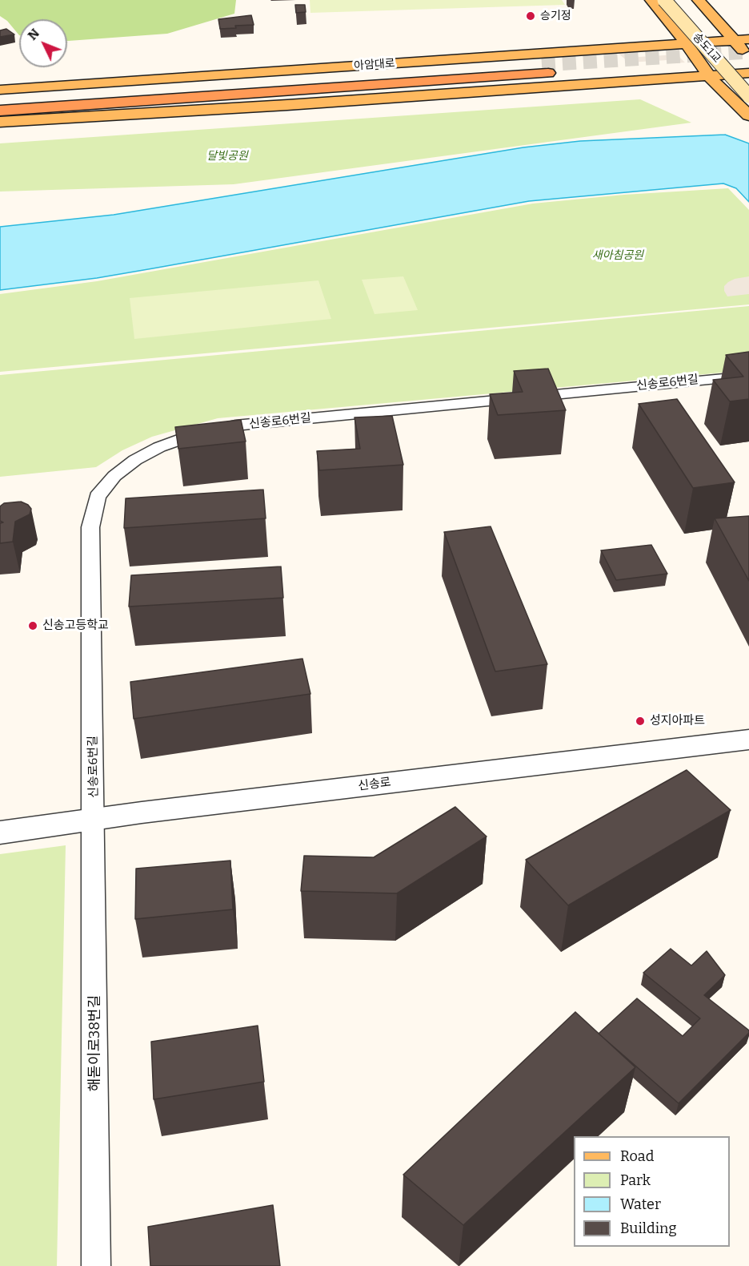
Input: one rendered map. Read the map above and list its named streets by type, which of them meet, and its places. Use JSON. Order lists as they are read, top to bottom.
{
  "streets": {
    "highway": ["아암대로"],
    "main road": ["송도1교"],
    "street": ["신송로6번길", "신송로", "해돋이로38번길"]
  },
  "crossings": [
    ["신송로6번길", "신송로"],
    ["신송로6번길", "해돋이로38번길"],
    ["신송로", "해돋이로38번길"]
  ],
  "parks": ["달빛공원", "새아침공원"],
  "places": ["승기정", "신송고등학교", "성지아파트"],
  "legend": [
    "Road",
    "Park",
    "Water",
    "Building"
  ],
  "north": "top left"
}
